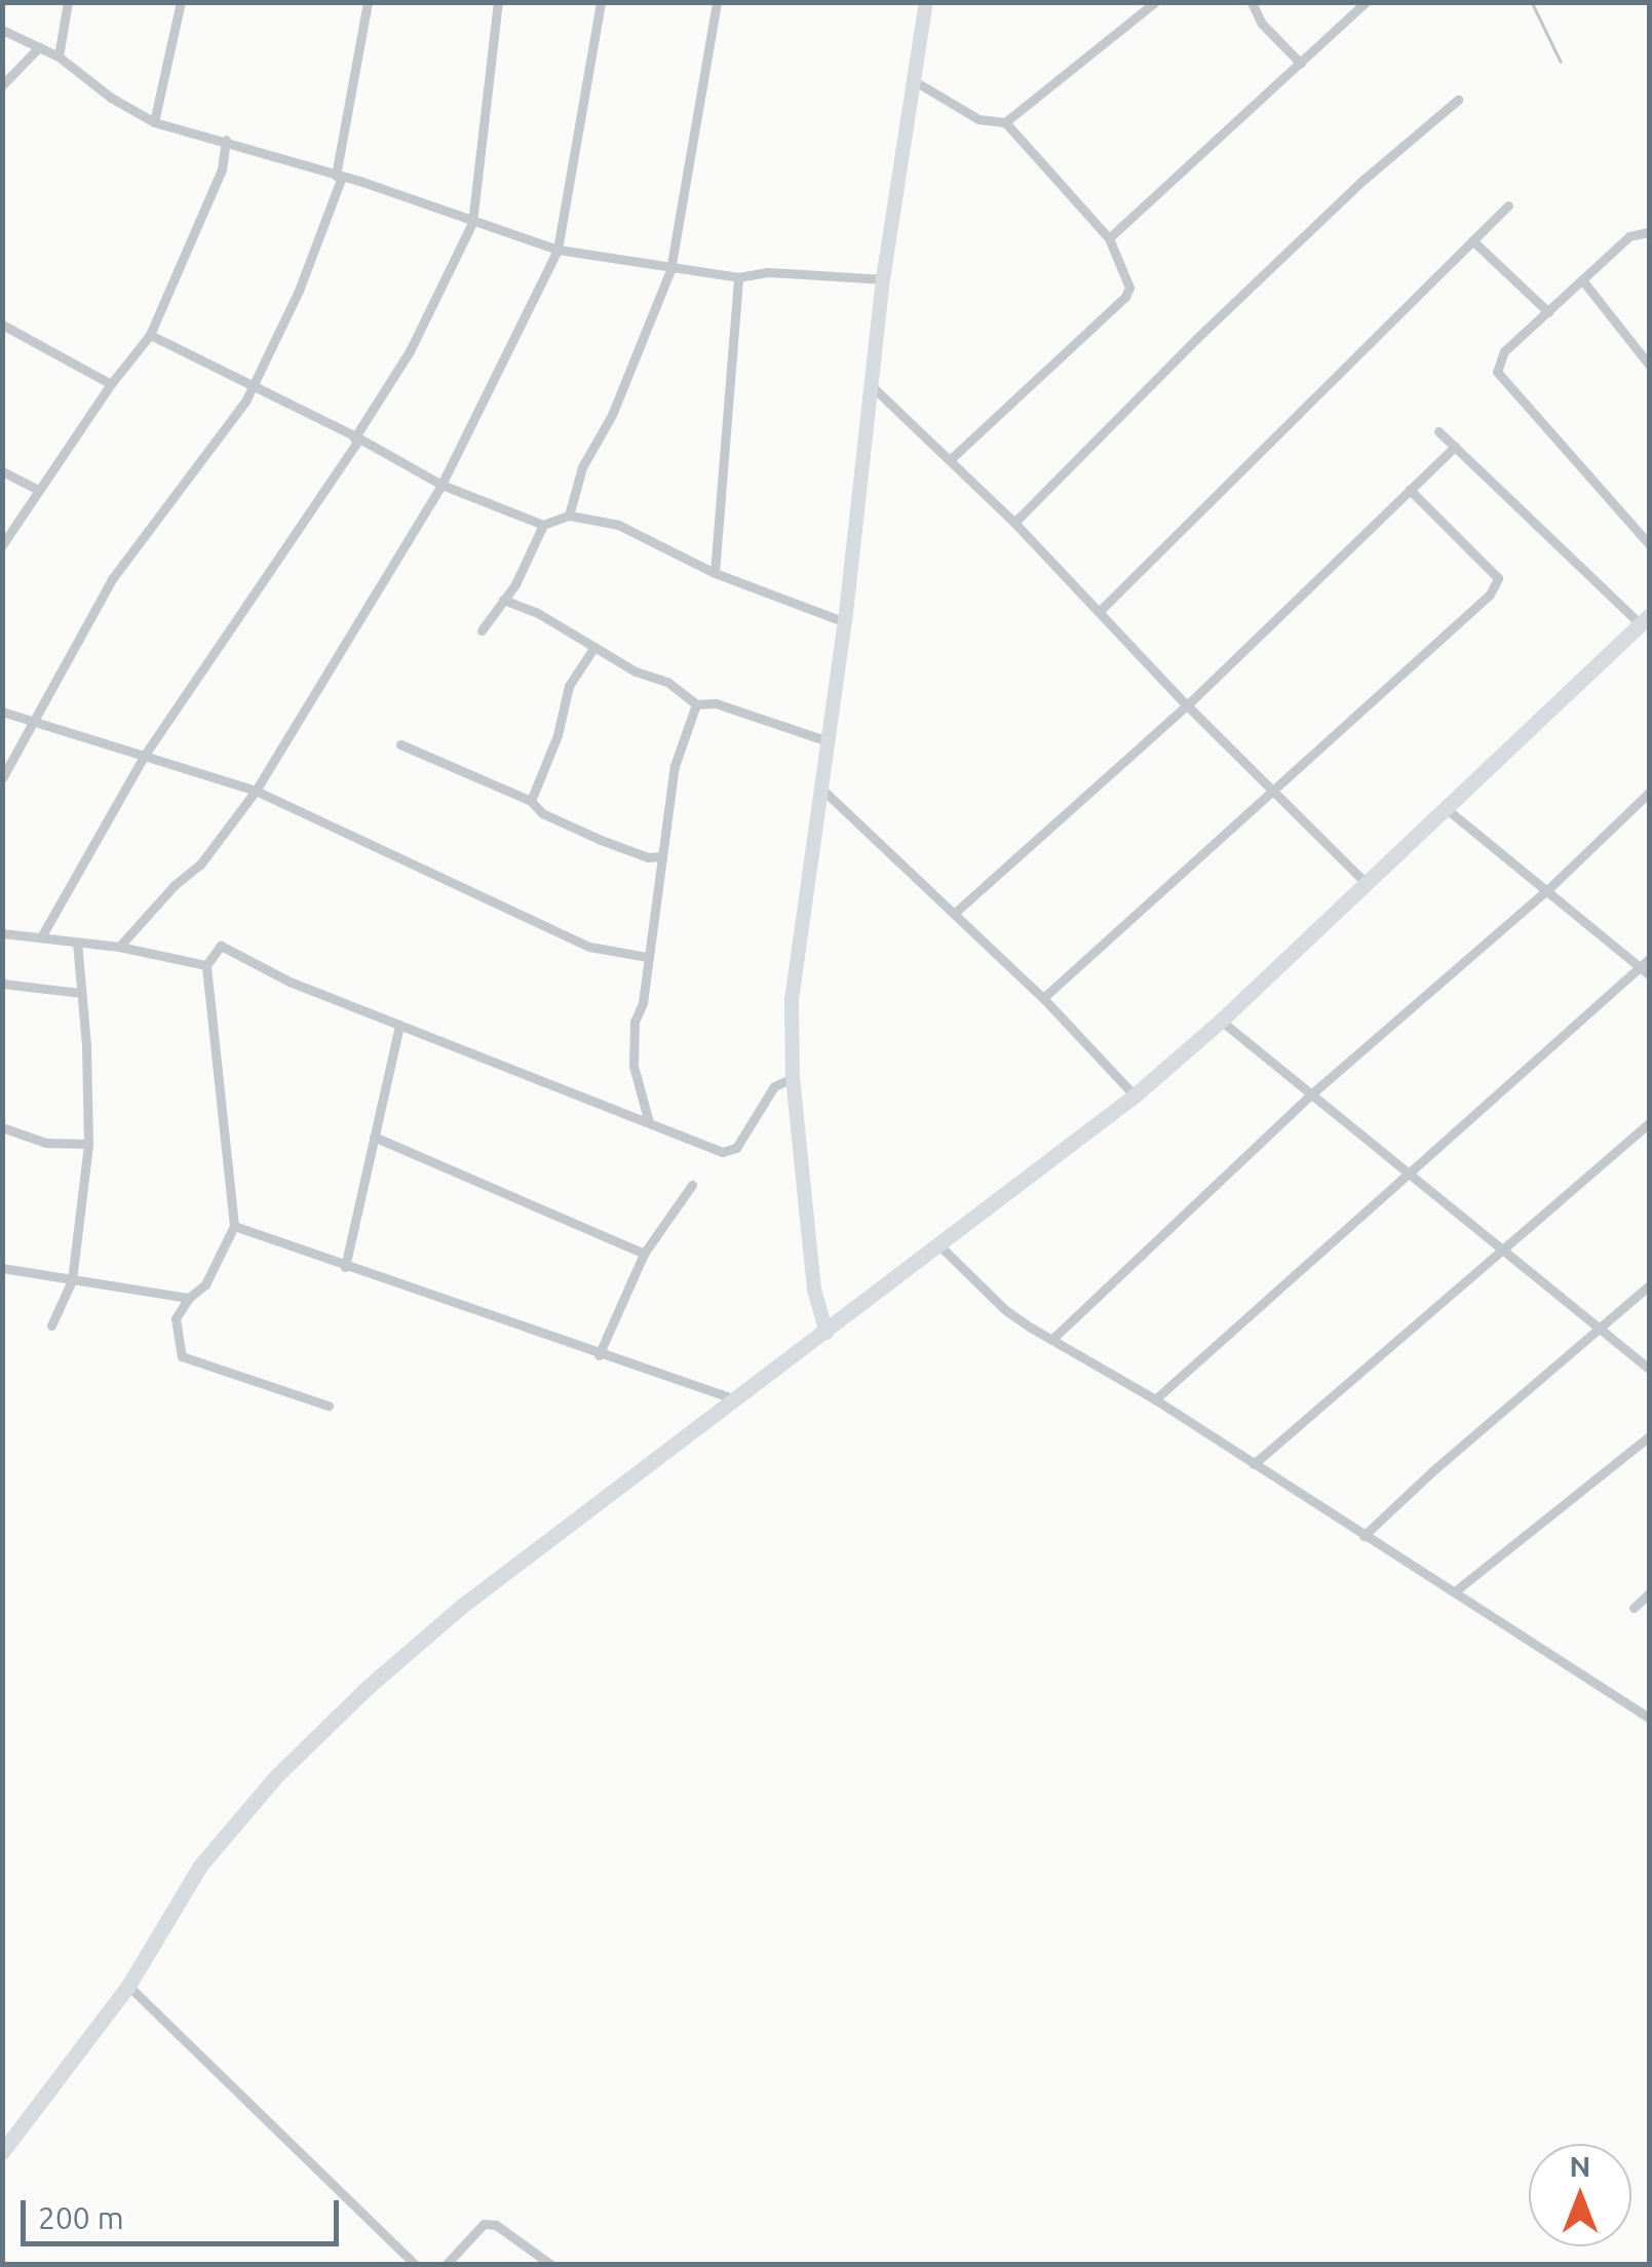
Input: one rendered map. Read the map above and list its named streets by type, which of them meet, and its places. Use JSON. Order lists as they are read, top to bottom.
{
  "scale_bar": "200 m",
  "north": "top"
}
